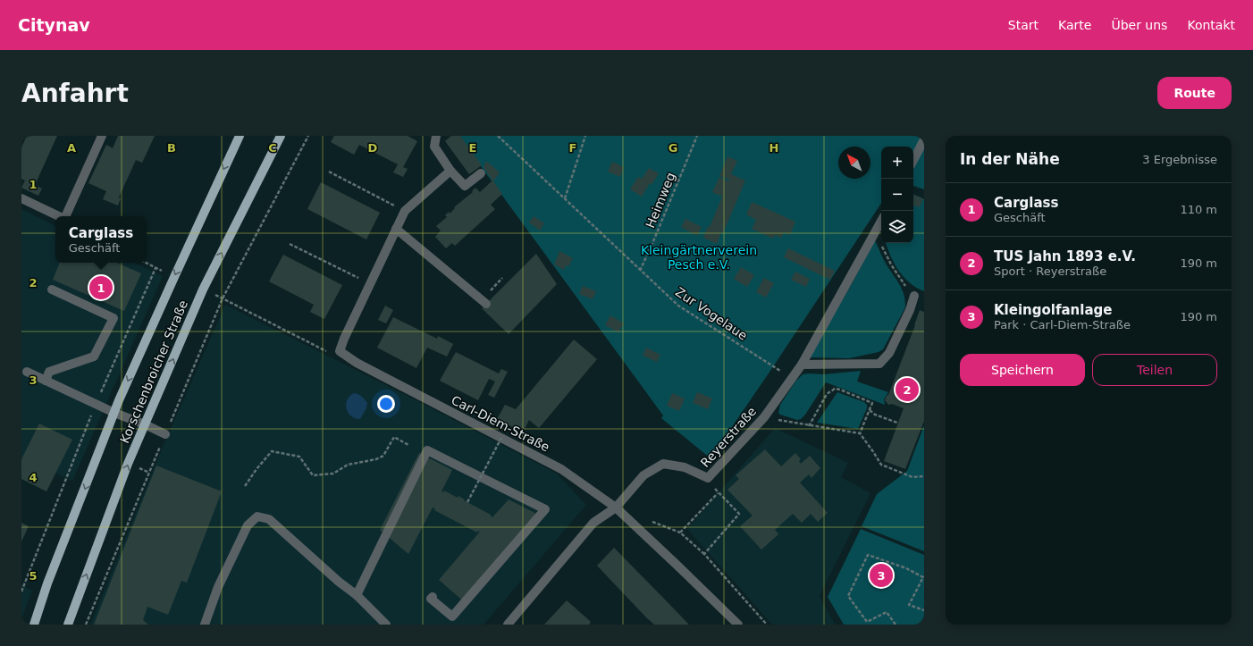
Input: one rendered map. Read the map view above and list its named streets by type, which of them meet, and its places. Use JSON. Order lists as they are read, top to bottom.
{
  "streets": {
    "main road": ["Korschenbroicher Straße"],
    "street": ["Carl-Diem-Straße", "Reyerstraße"],
    "path": ["Heimweg", "Zur Vogelaue"]
  },
  "crossings": [
    ["Heimweg", "Zur Vogelaue"],
    ["Zur Vogelaue", "Reyerstraße"],
    ["Carl-Diem-Straße", "Reyerstraße"]
  ],
  "parks": ["Kleingärtnerverein Pesch e.V."],
  "north": "top left",
  "page": {
    "header": "Citynav",
    "nav": [
      "Start",
      "Karte",
      "Über uns",
      "Kontakt"
    ],
    "buttons": [
      "Route",
      ["Speichern", "Teilen"]
    ],
    "title": "Anfahrt",
    "heading": ["In der Nähe", "3 Ergebnisse"],
    "map_buttons": ["+", "−"],
    "list": [
      {
        "mark": "1",
        "name": "Carglass",
        "note": "Geschäft",
        "value": "110 m"
      },
      {
        "mark": "2",
        "name": "TUS Jahn 1893 e.V.",
        "note": "Sport · Reyerstraße",
        "value": "190 m"
      },
      {
        "mark": "3",
        "name": "Kleingolfanlage",
        "note": "Park · Carl-Diem-Straße",
        "value": "190 m"
      }
    ],
    "popup": ["Carglass", "Geschäft"],
    "pins": ["1", "2", "3"]
  },
  "grid": {
    "columns": [
      "A",
      "B",
      "C",
      "D",
      "E",
      "F",
      "G",
      "H"
    ],
    "rows": [
      "1",
      "2",
      "3",
      "4",
      "5"
    ]
  }
}
